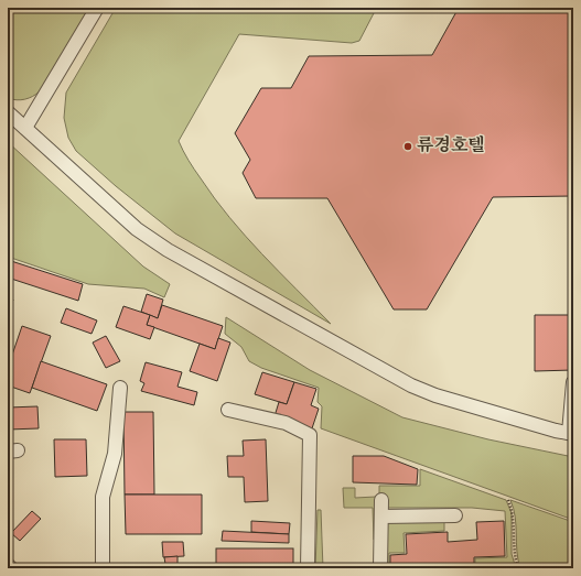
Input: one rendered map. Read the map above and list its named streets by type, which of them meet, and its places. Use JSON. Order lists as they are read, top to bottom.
{
  "places": ["류경호텔"]
}
